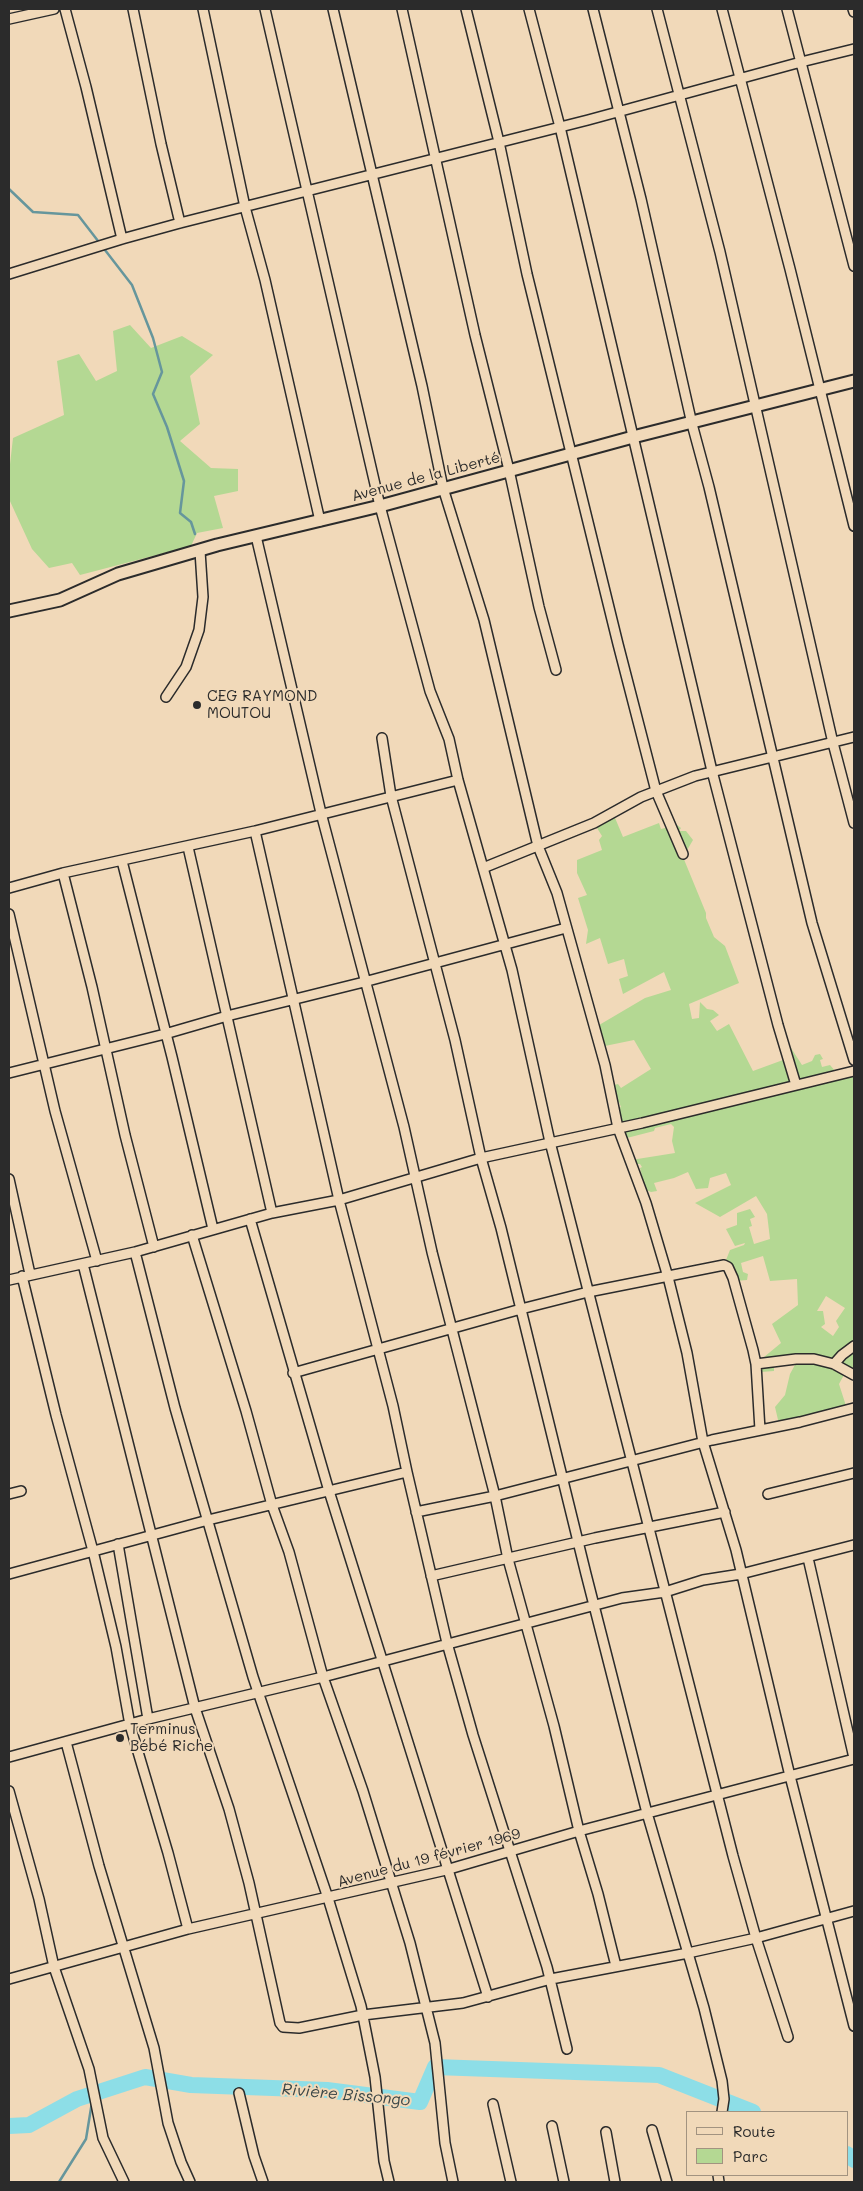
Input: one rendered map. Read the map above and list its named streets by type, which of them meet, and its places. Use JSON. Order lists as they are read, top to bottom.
{
  "streets": {
    "street": ["Avenue de la Liberté", "Avenue du 19 février 1969"]
  },
  "water": ["Rivière Bissongo"],
  "places": ["CEG RAYMOND MOUTOU", "Terminus Bébé Riche"],
  "legend": ["Route", "Parc"]
}
